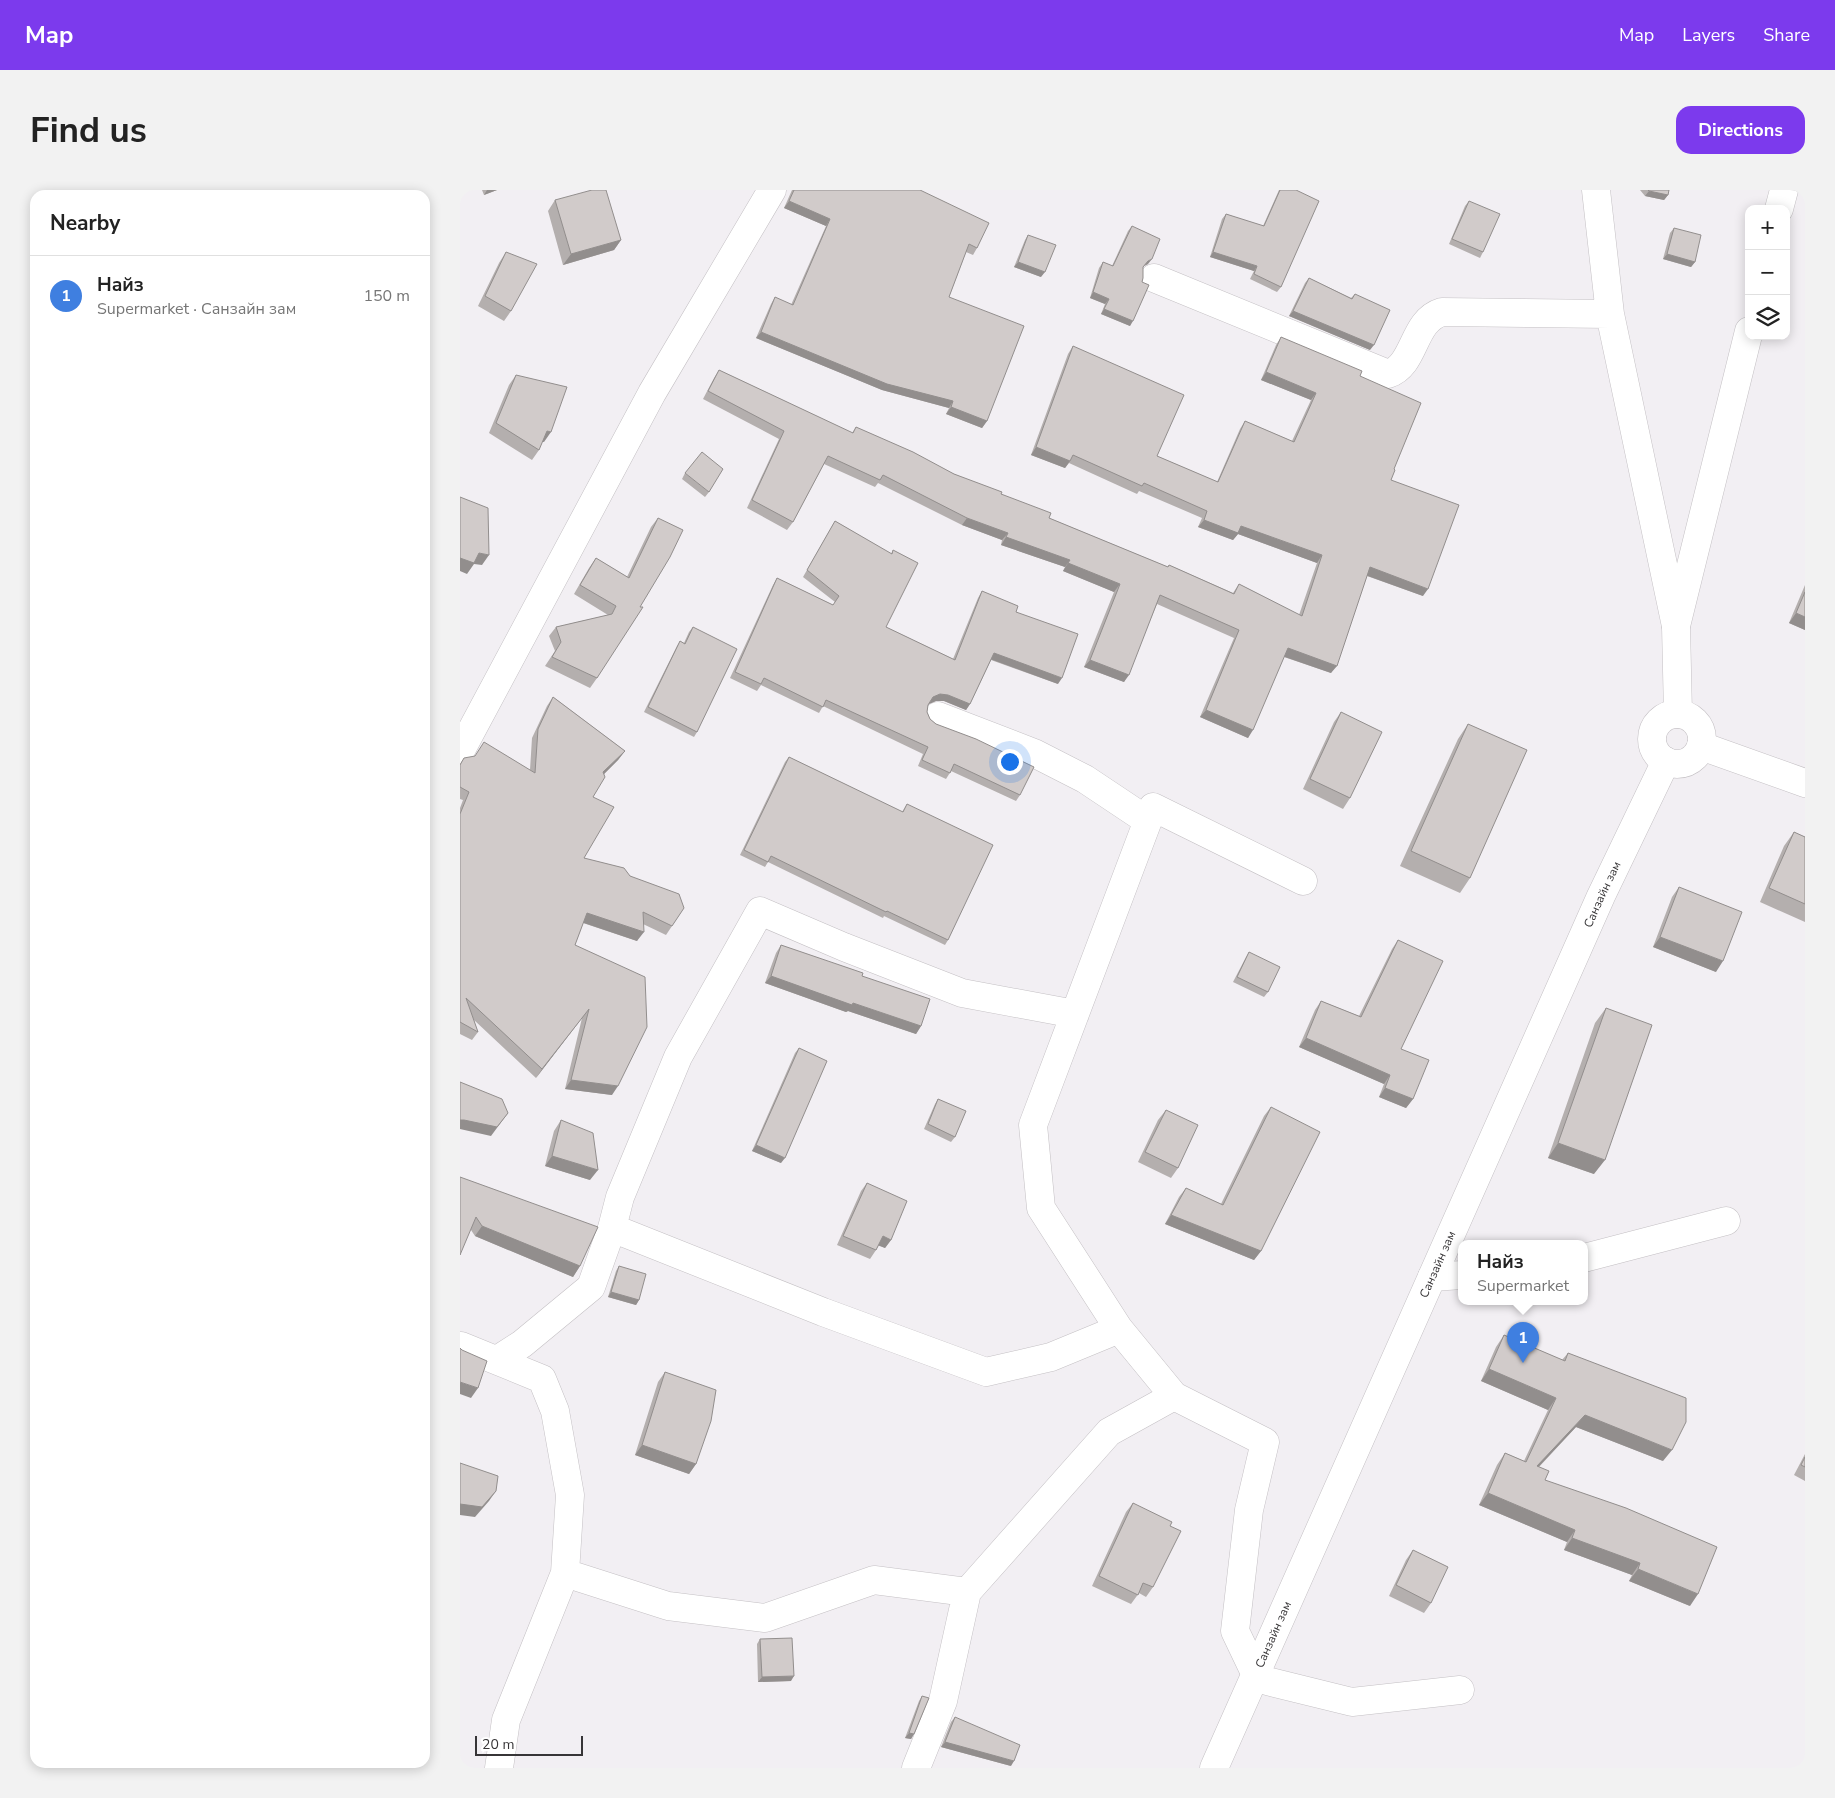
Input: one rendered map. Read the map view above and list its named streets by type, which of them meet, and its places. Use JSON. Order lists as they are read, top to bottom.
{
  "streets": {
    "street": ["Санзайн зам"]
  },
  "scale_bar": "20 m",
  "page": {
    "header": "Map",
    "nav": ["Map", "Layers", "Share"],
    "buttons": "Directions",
    "title": "Find us",
    "heading": "Nearby",
    "map_buttons": ["+", "−"],
    "list": [
      {
        "mark": "1",
        "name": "Найз",
        "note": "Supermarket · Санзайн зам",
        "value": "150 m"
      }
    ],
    "popup": ["Найз", "Supermarket"],
    "pins": "1",
    "scale": "20 m"
  }
}
